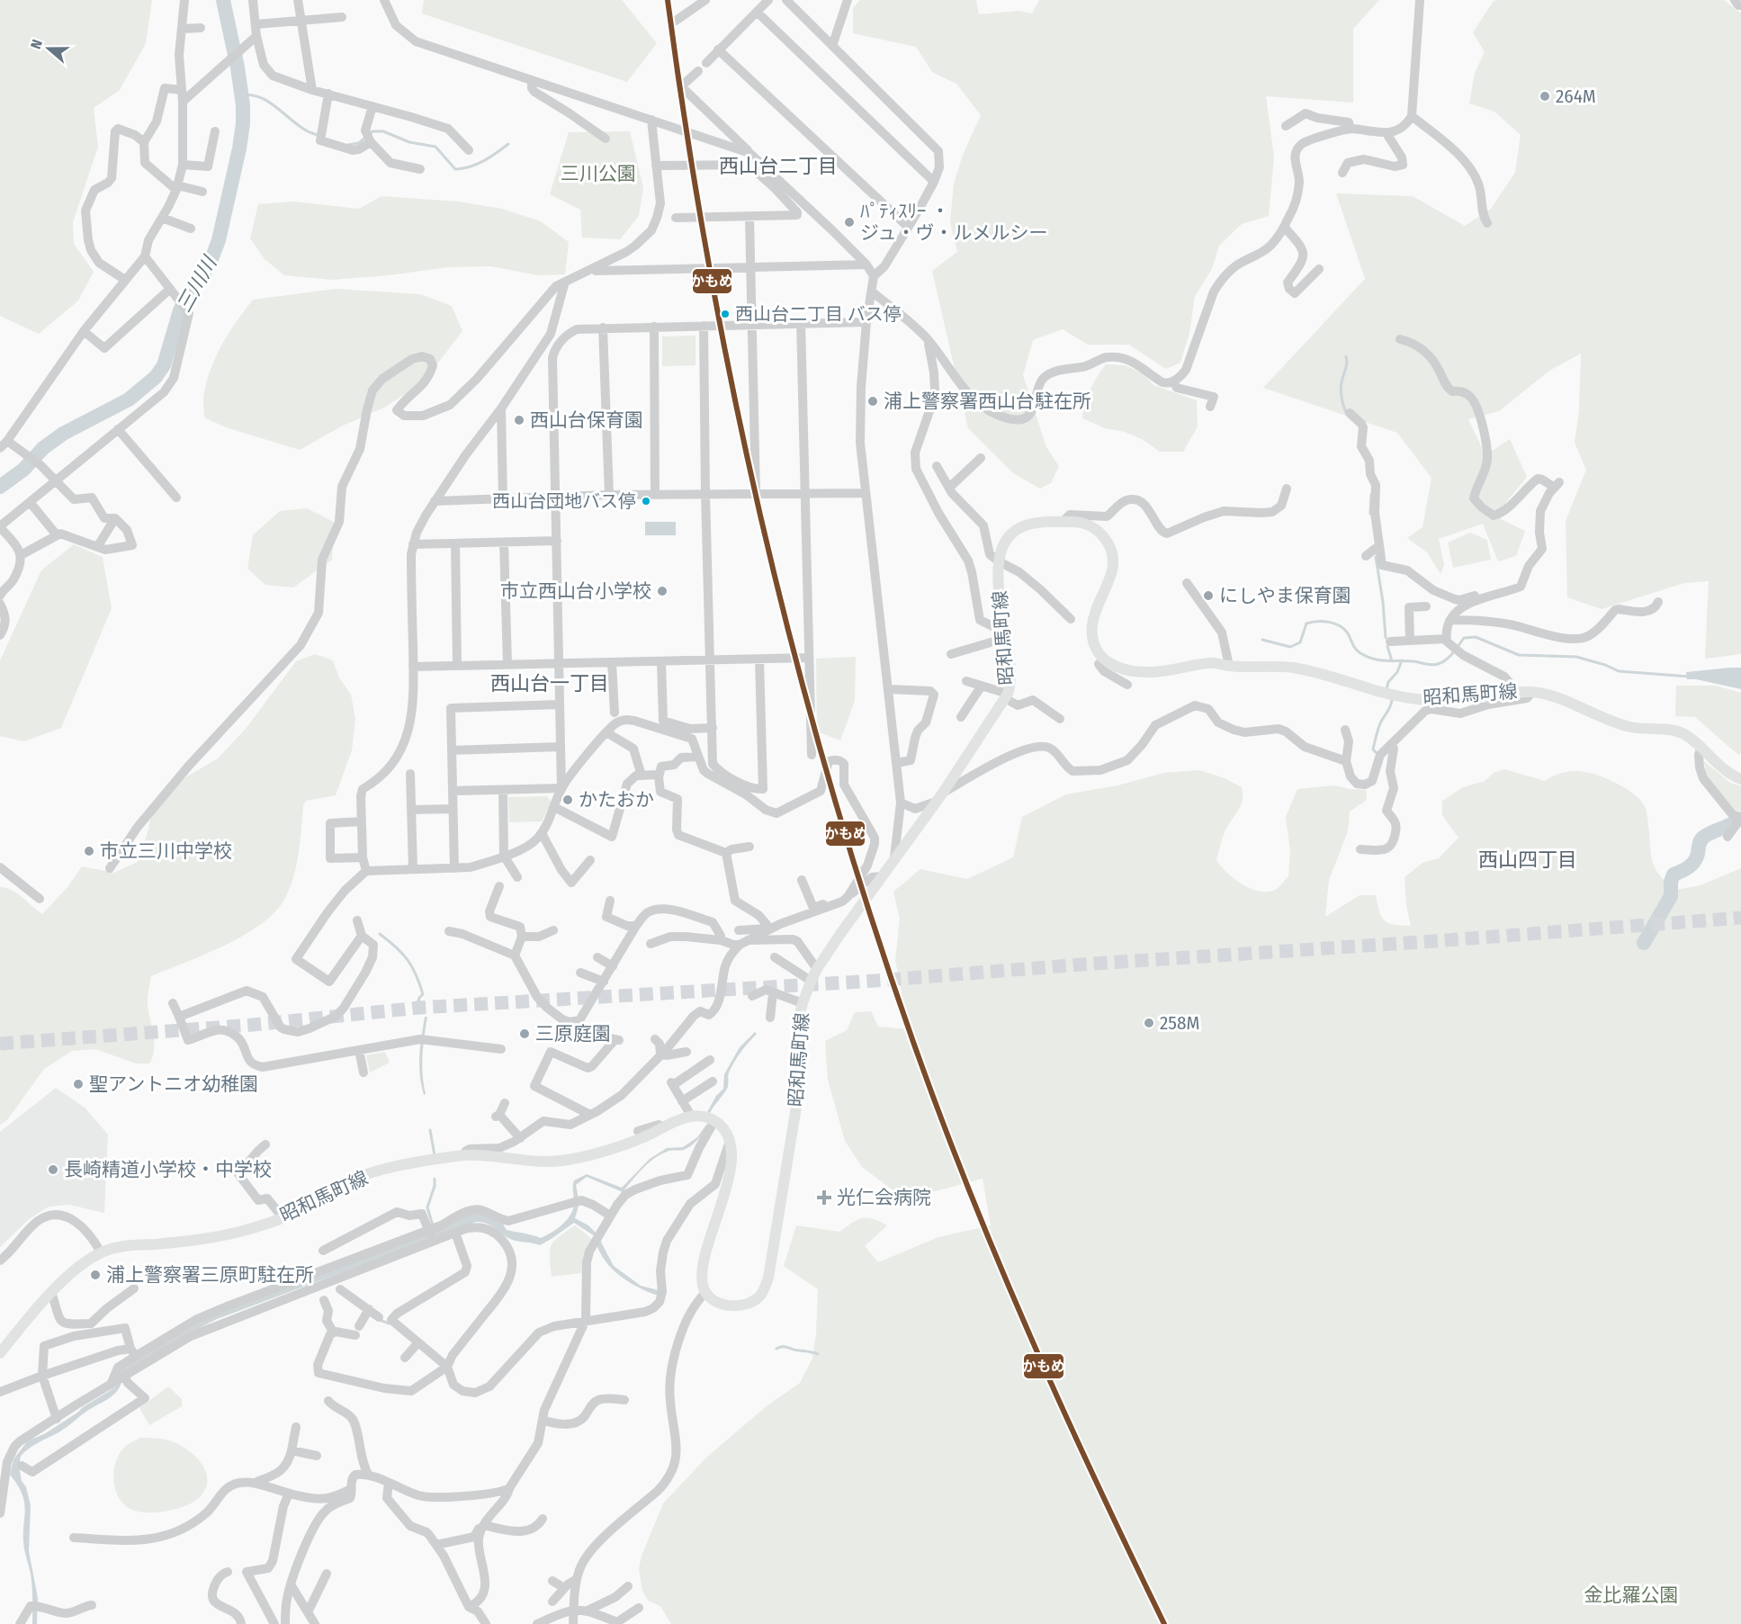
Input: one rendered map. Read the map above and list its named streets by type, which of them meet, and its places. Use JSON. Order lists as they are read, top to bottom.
{
  "streets": {
    "main road": ["昭和馬町線"]
  },
  "districts": ["西山台二丁目", "西山台一丁目", "西山四丁目"],
  "water": ["三川川"],
  "parks": ["三川公園", "金比羅公園"],
  "places": {
    "other": [
      "264M",
      "ﾊﾟﾃｨｽﾘｰ ・ ジュ・ヴ・ルメルシー",
      "西山台二丁目 バス停",
      "浦上警察署西山台駐在所",
      "西山台保育園",
      "西山台団地バス停",
      "市立西山台小学校",
      "にしやま保育園",
      "かたおか",
      "市立三川中学校",
      "258M",
      "三原庭園",
      "聖アントニオ幼稚園",
      "長崎精道小学校・中学校",
      "浦上警察署三原町駐在所"
    ],
    "health": ["光仁会病院"]
  },
  "lines": ["transit line かもめ"],
  "north": "left"
}
